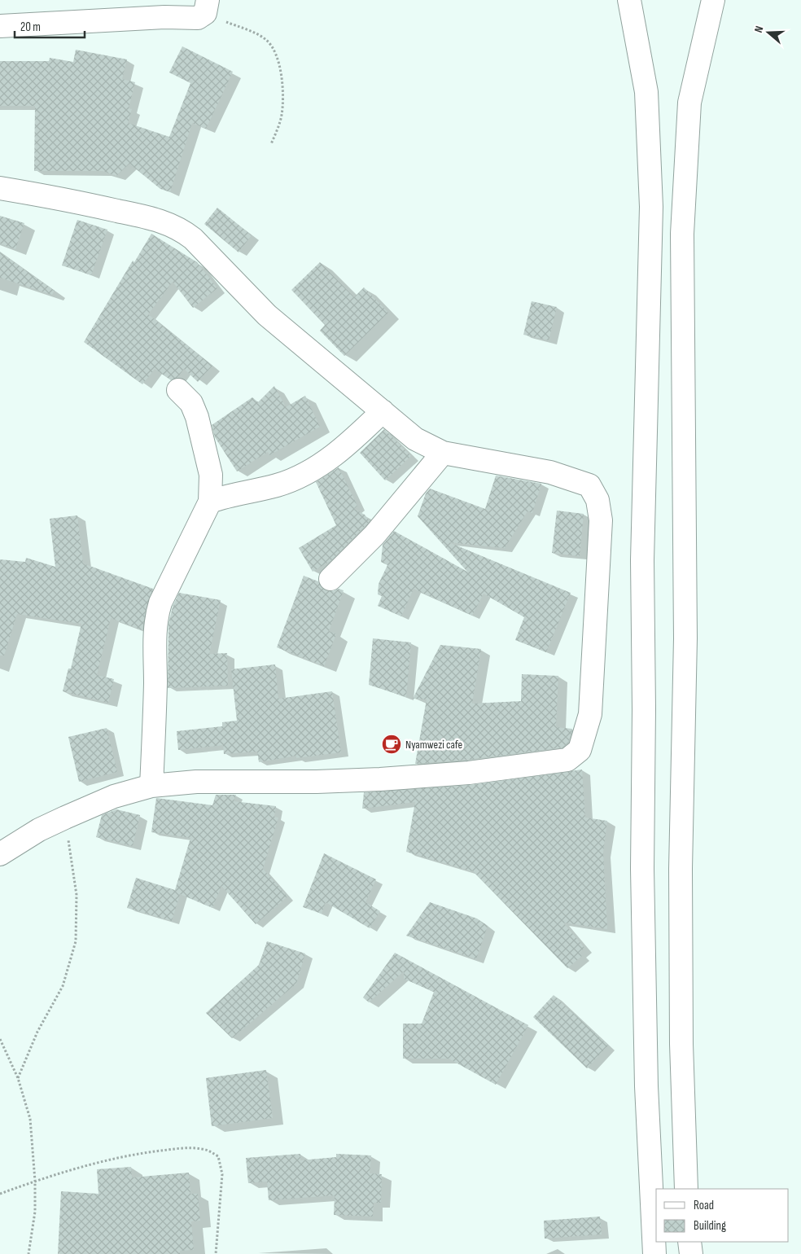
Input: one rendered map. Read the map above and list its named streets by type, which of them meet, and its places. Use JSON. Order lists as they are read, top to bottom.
{
  "places": {
    "cafe": ["Nyamwezi cafe"]
  },
  "legend": ["Road", "Building"],
  "scale_bar": "20 m",
  "north": "left"
}
